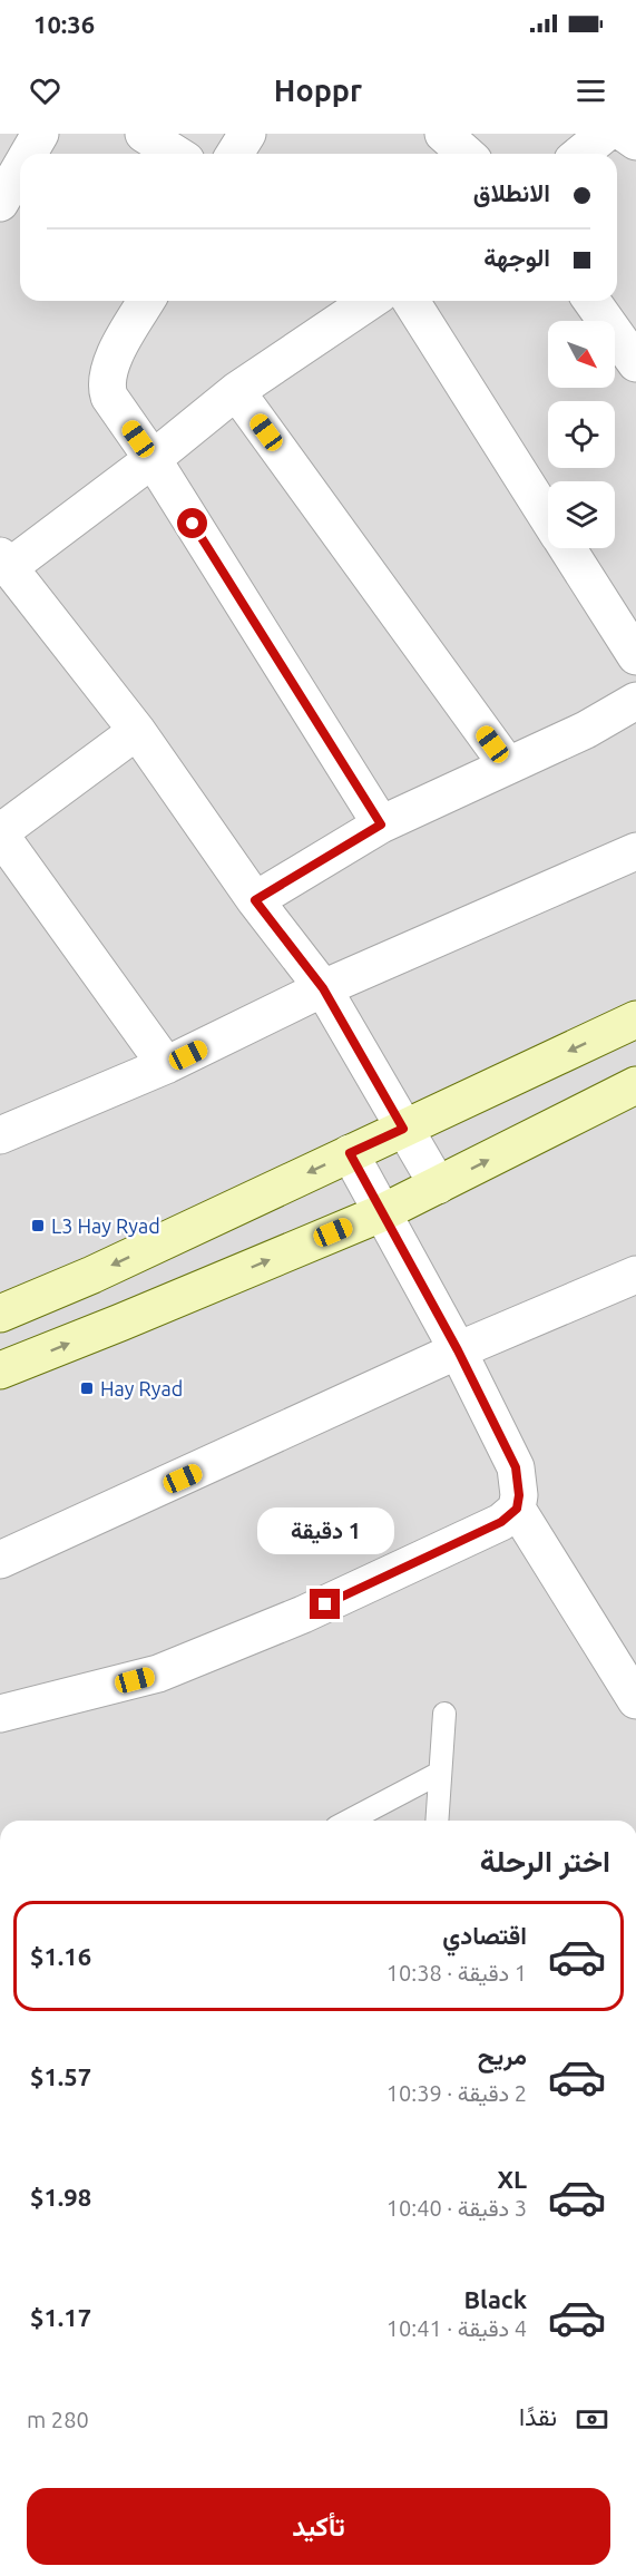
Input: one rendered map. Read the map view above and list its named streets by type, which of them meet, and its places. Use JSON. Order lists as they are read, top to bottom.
{
  "places": {
    "transit": ["L3 Hay Ryad", "Hay Ryad"]
  },
  "north": "bottom right",
  "page": {
    "status": "10:36",
    "header": "Hoppr",
    "banner": ["الانطلاق", "الوجهة"],
    "bubble": "1 دقيقة",
    "heading": "اختر الرحلة",
    "list": [
      {
        "name": "اقتصادي",
        "note": "1 دقيقة · 10:38",
        "value": "$1.16"
      },
      {
        "name": "مريح",
        "note": "2 دقيقة · 10:39",
        "value": "$1.57"
      },
      {
        "name": "XL",
        "note": "3 دقيقة · 10:40",
        "value": "$1.98"
      },
      {
        "name": "Black",
        "note": "4 دقيقة · 10:41",
        "value": "$1.17"
      }
    ],
    "pay": ["نقدًا", "280 m"],
    "buttons": "تأكيد"
  }
}
